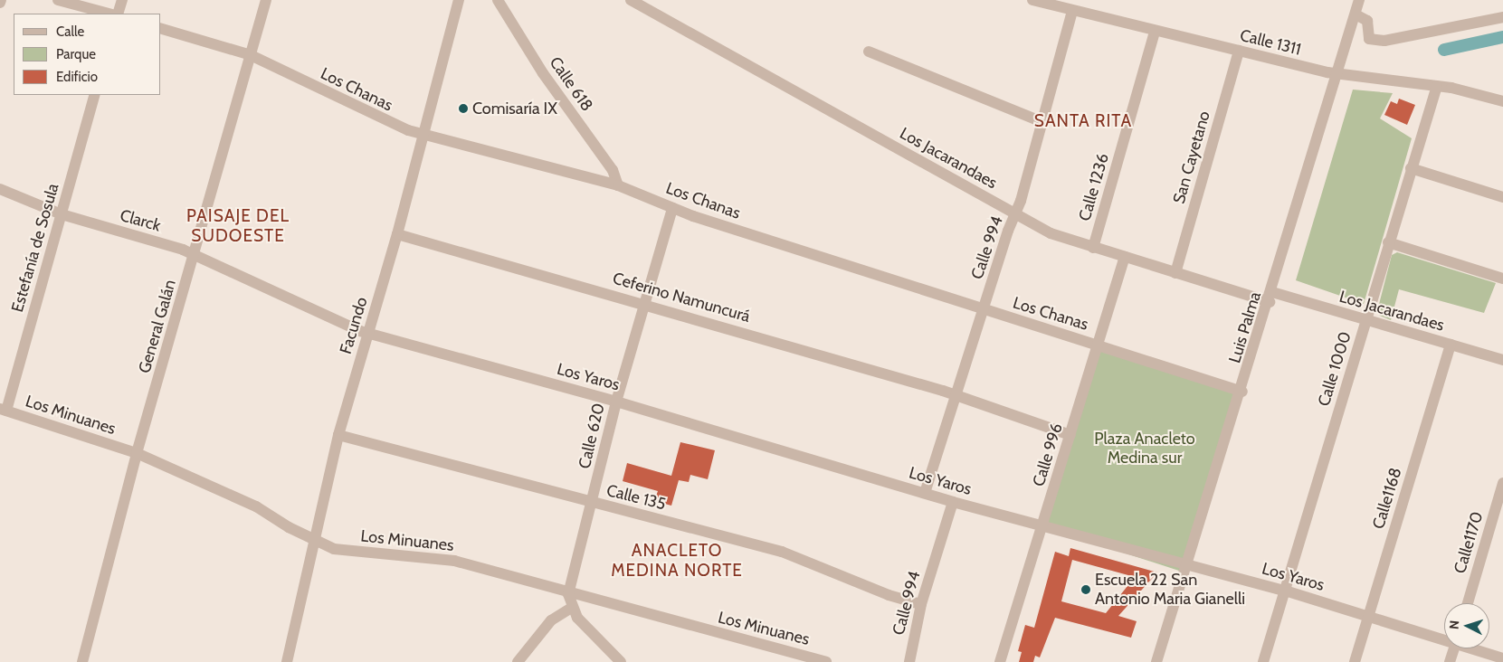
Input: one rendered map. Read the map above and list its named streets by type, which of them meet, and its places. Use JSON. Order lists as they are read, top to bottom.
{
  "streets": {
    "street": [
      "Calle 1311",
      "Calle 618",
      "Los Chanas",
      "San Cayetano",
      "Los Jacarandaes",
      "Calle 1236",
      "Clarck",
      "Estefanía de Sosula",
      "Calle 994",
      "Ceferino Namuncurá",
      "Facundo",
      "General Galán",
      "Luis Palma",
      "Calle 1000",
      "Los Yaros",
      "Los Minuanes",
      "Calle 620",
      "Calle 996",
      "Calle 135",
      "Calle1168",
      "Calle1170"
    ]
  },
  "crossings": [
    ["Calle 1311", "San Cayetano"],
    ["Calle 1311", "Calle 1236"],
    ["Calle 1311", "Calle 994"],
    ["Calle 1311", "Luis Palma"],
    ["Calle 1311", "Calle 1000"],
    ["Calle 618", "Los Chanas"],
    ["Los Chanas", "Calle 994"],
    ["Los Chanas", "Facundo"],
    ["Los Chanas", "General Galán"],
    ["Los Chanas", "Luis Palma"],
    ["Los Chanas", "Calle 620"],
    ["Los Chanas", "Calle 996"],
    ["San Cayetano", "Los Jacarandaes"],
    ["Los Jacarandaes", "Calle 1236"],
    ["Los Jacarandaes", "Calle 994"],
    ["Los Jacarandaes", "Luis Palma"],
    ["Los Jacarandaes", "Calle 1000"],
    ["Los Jacarandaes", "Calle 996"],
    ["Los Jacarandaes", "Calle1168"],
    ["Clarck", "Estefanía de Sosula"],
    ["Clarck", "Facundo"],
    ["Clarck", "General Galán"],
    ["Clarck", "Los Yaros"],
    ["Estefanía de Sosula", "Los Minuanes"],
    ["Calle 994", "Ceferino Namuncurá"],
    ["Calle 994", "Los Yaros"],
    ["Calle 994", "Calle 135"],
    ["Ceferino Namuncurá", "Facundo"],
    ["Ceferino Namuncurá", "Calle 620"],
    ["Ceferino Namuncurá", "Calle 996"],
    ["Facundo", "Los Yaros"],
    ["Facundo", "Los Minuanes"],
    ["Facundo", "Calle 135"],
    ["General Galán", "Los Minuanes"],
    ["Luis Palma", "Los Yaros"],
    ["Calle 1000", "Los Yaros"],
    ["Los Yaros", "Calle 620"],
    ["Los Yaros", "Calle 996"],
    ["Los Yaros", "Calle1168"],
    ["Los Minuanes", "Calle 620"],
    ["Calle 620", "Calle 135"]
  ],
  "districts": ["SANTA RITA", "PAISAJE DEL SUDOESTE", "ANACLETO MEDINA NORTE"],
  "parks": ["Plaza Anacleto Medina sur"],
  "places": ["Comisaría IX", "Escuela 22 San Antonio Maria Gianelli"],
  "legend": ["Calle", "Parque", "Edificio"],
  "north": "left"
}
